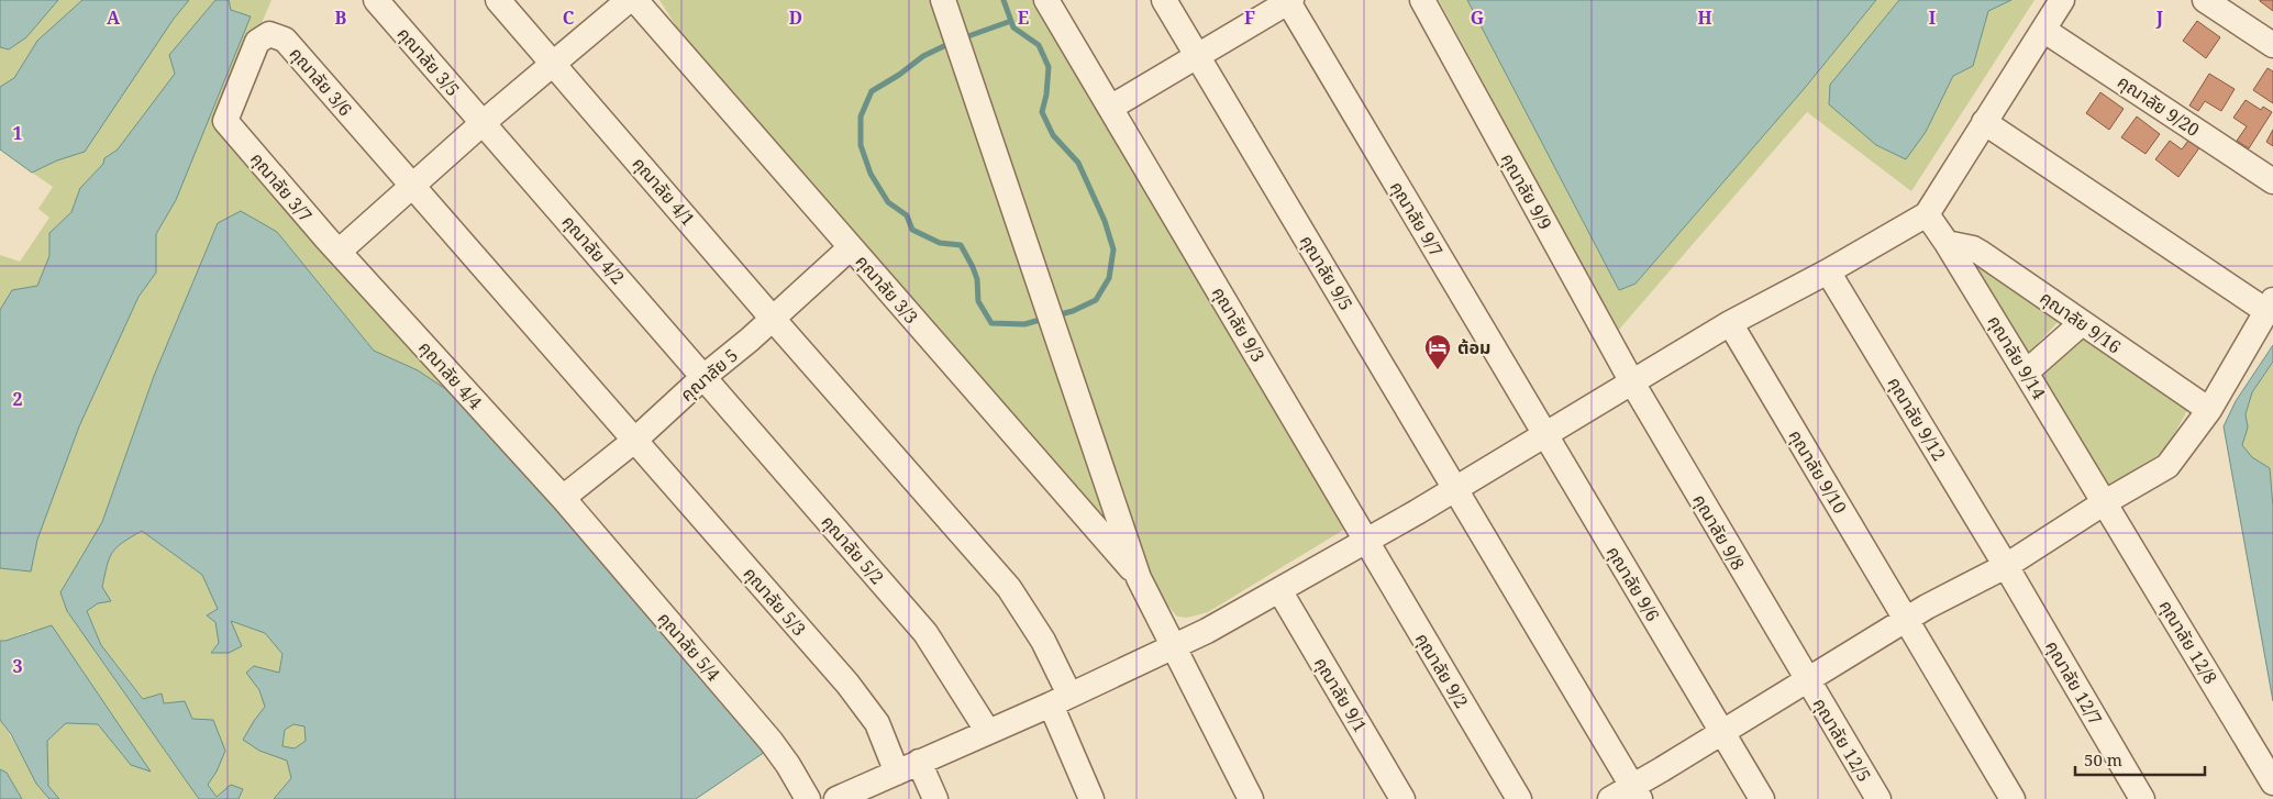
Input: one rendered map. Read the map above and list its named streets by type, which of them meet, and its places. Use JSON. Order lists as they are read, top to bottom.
{
  "streets": {
    "street": [
      "คุณาลัย 3/5",
      "คุณาลัย 3/6",
      "คุณาลัย 9/20",
      "คุณาลัย 3/7",
      "คุณาลัย 4/1",
      "คุณาลัย 9/9",
      "คุณาลัย 9/7",
      "คุณาลัย 4/2",
      "คุณาลัย 9/5",
      "คุณาลัย 3/3",
      "คุณาลัย 9/16",
      "คุณาลัย 9/3",
      "คุณาลัย 9/14",
      "คุณาลัย 4/4",
      "คุณาลัย 5",
      "คุณาลัย 9/12",
      "คุณาลัย 9/10",
      "คุณาลัย 9/8",
      "คุณาลัย 5/2",
      "คุณาลัย 9/6",
      "คุณาลัย 5/3",
      "คุณาลัย 12/8",
      "คุณาลัย 5/4",
      "คุณาลัย 9/2",
      "คุณาลัย 12/7",
      "คุณาลัย 9/1",
      "คุณาลัย 12/5"
    ]
  },
  "crossings": [
    ["คุณาลัย 3/5", "คุณาลัย 4/2"],
    ["คุณาลัย 3/6", "คุณาลัย 3/7"],
    ["คุณาลัย 3/6", "คุณาลัย 5/3"],
    ["คุณาลัย 3/7", "คุณาลัย 4/4"],
    ["คุณาลัย 4/1", "คุณาลัย 5"],
    ["คุณาลัย 9/9", "คุณาลัย 9/8"],
    ["คุณาลัย 9/7", "คุณาลัย 9/6"],
    ["คุณาลัย 4/2", "คุณาลัย 5"],
    ["คุณาลัย 4/2", "คุณาลัย 5/2"],
    ["คุณาลัย 3/3", "คุณาลัย 5"],
    ["คุณาลัย 9/16", "คุณาลัย 9/14"],
    ["คุณาลัย 9/3", "คุณาลัย 9/2"],
    ["คุณาลัย 9/14", "คุณาลัย 12/8"],
    ["คุณาลัย 4/4", "คุณาลัย 5"],
    ["คุณาลัย 4/4", "คุณาลัย 5/4"],
    ["คุณาลัย 5", "คุณาลัย 5/2"],
    ["คุณาลัย 5", "คุณาลัย 5/3"],
    ["คุณาลัย 5", "คุณาลัย 5/4"],
    ["คุณาลัย 9/12", "คุณาลัย 12/7"],
    ["คุณาลัย 9/8", "คุณาลัย 12/5"]
  ],
  "places": {
    "hotel": ["ต้อม"]
  },
  "scale_bar": "50 m",
  "grid": {
    "columns": [
      "A",
      "B",
      "C",
      "D",
      "E",
      "F",
      "G",
      "H",
      "I",
      "J"
    ],
    "rows": ["1", "2", "3"]
  }
}
